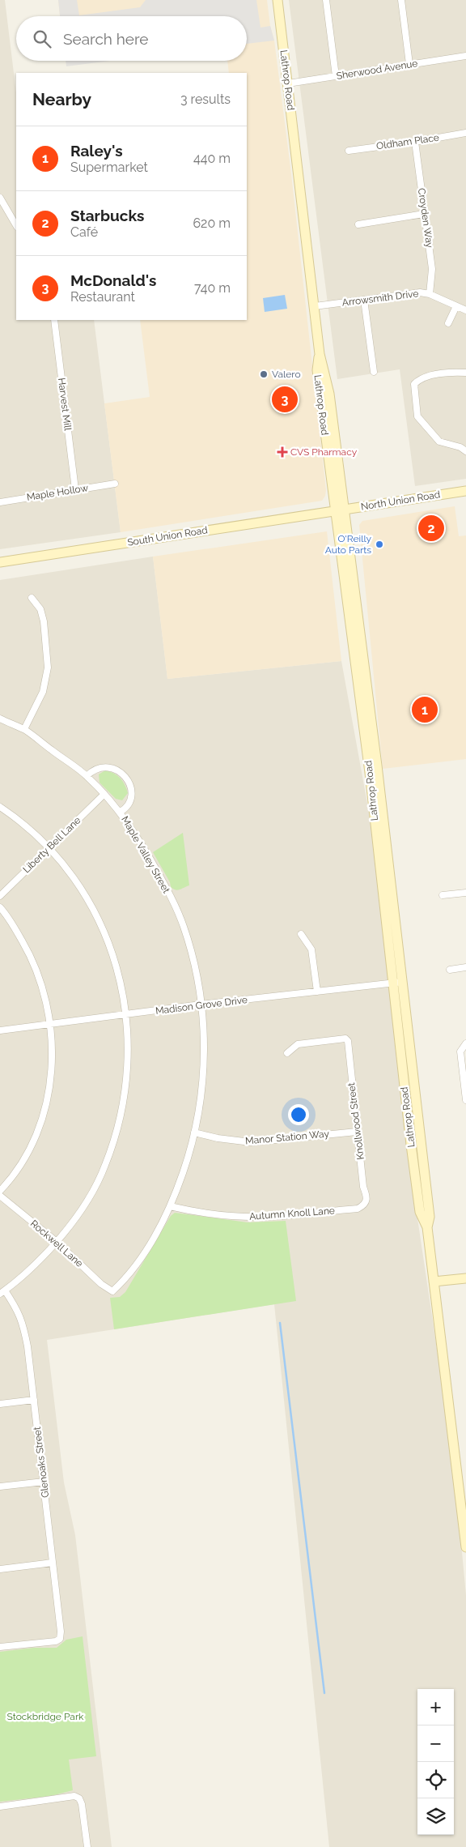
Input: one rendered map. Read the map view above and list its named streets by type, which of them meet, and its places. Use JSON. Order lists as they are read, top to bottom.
{
  "streets": {
    "main road": ["Lathrop Road", "North Union Road", "South Union Road"],
    "street": [
      "Sherwood Avenue",
      "Oldham Place",
      "Croyden Way",
      "Arrowsmith Drive",
      "Harvest Mill",
      "Maple Hollow",
      "Liberty Bell Lane",
      "Maple Valley Street",
      "Madison Grove Drive",
      "Knollwood Street",
      "Manor Station Way",
      "Autumn Knoll Lane",
      "Rockwell Lane",
      "Glenoaks Street"
    ]
  },
  "crossings": [
    ["Sherwood Avenue", "Lathrop Road"],
    ["Lathrop Road", "Arrowsmith Drive"],
    ["Lathrop Road", "North Union Road"],
    ["Lathrop Road", "South Union Road"],
    ["Lathrop Road", "Madison Grove Drive"],
    ["Oldham Place", "Croyden Way"],
    ["Croyden Way", "Arrowsmith Drive"],
    ["Harvest Mill", "Maple Hollow"],
    ["North Union Road", "South Union Road"],
    ["Liberty Bell Lane", "Maple Valley Street"],
    ["Maple Valley Street", "Madison Grove Drive"],
    ["Maple Valley Street", "Manor Station Way"],
    ["Maple Valley Street", "Autumn Knoll Lane"],
    ["Maple Valley Street", "Rockwell Lane"],
    ["Knollwood Street", "Manor Station Way"],
    ["Knollwood Street", "Autumn Knoll Lane"]
  ],
  "parks": ["Stockbridge Park"],
  "places": {
    "other": ["Valero", "O'Reilly Auto Parts"],
    "health": ["CVS Pharmacy"]
  },
  "page": {
    "search": "Search here",
    "heading": ["Nearby", "3 results"],
    "list": [
      {
        "mark": "1",
        "name": "Raley's",
        "note": "Supermarket",
        "value": "440 m"
      },
      {
        "mark": "2",
        "name": "Starbucks",
        "note": "Café",
        "value": "620 m"
      },
      {
        "mark": "3",
        "name": "McDonald's",
        "note": "Restaurant",
        "value": "740 m"
      }
    ],
    "pins": ["3", "2", "1"],
    "map_buttons": ["+", "−"]
  }
}
